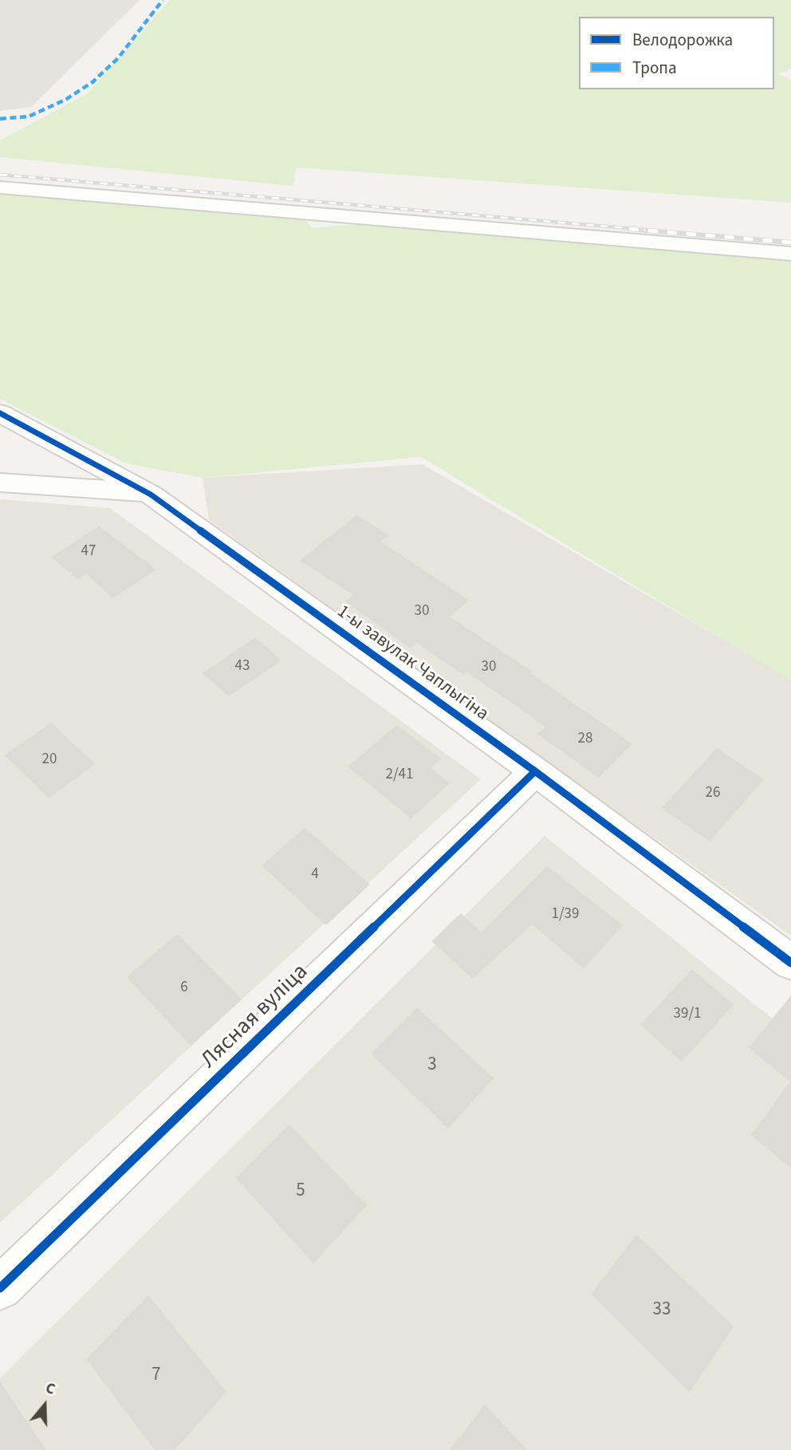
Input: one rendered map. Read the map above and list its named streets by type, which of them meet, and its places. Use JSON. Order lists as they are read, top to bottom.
{
  "streets": {
    "street": ["1-ы завулак Чаплыгіна", "Лясная вуліца"]
  },
  "crossings": [
    ["1-ы завулак Чаплыгіна", "Лясная вуліца"]
  ],
  "house_numbers": [
    "47",
    "30",
    "43",
    "30",
    "28",
    "20",
    "2/41",
    "26",
    "4",
    "1/39",
    "6",
    "39/1",
    "3",
    "5",
    "33",
    "7"
  ],
  "legend": ["Велодорожка", "Тропа"],
  "north": "top"
}
